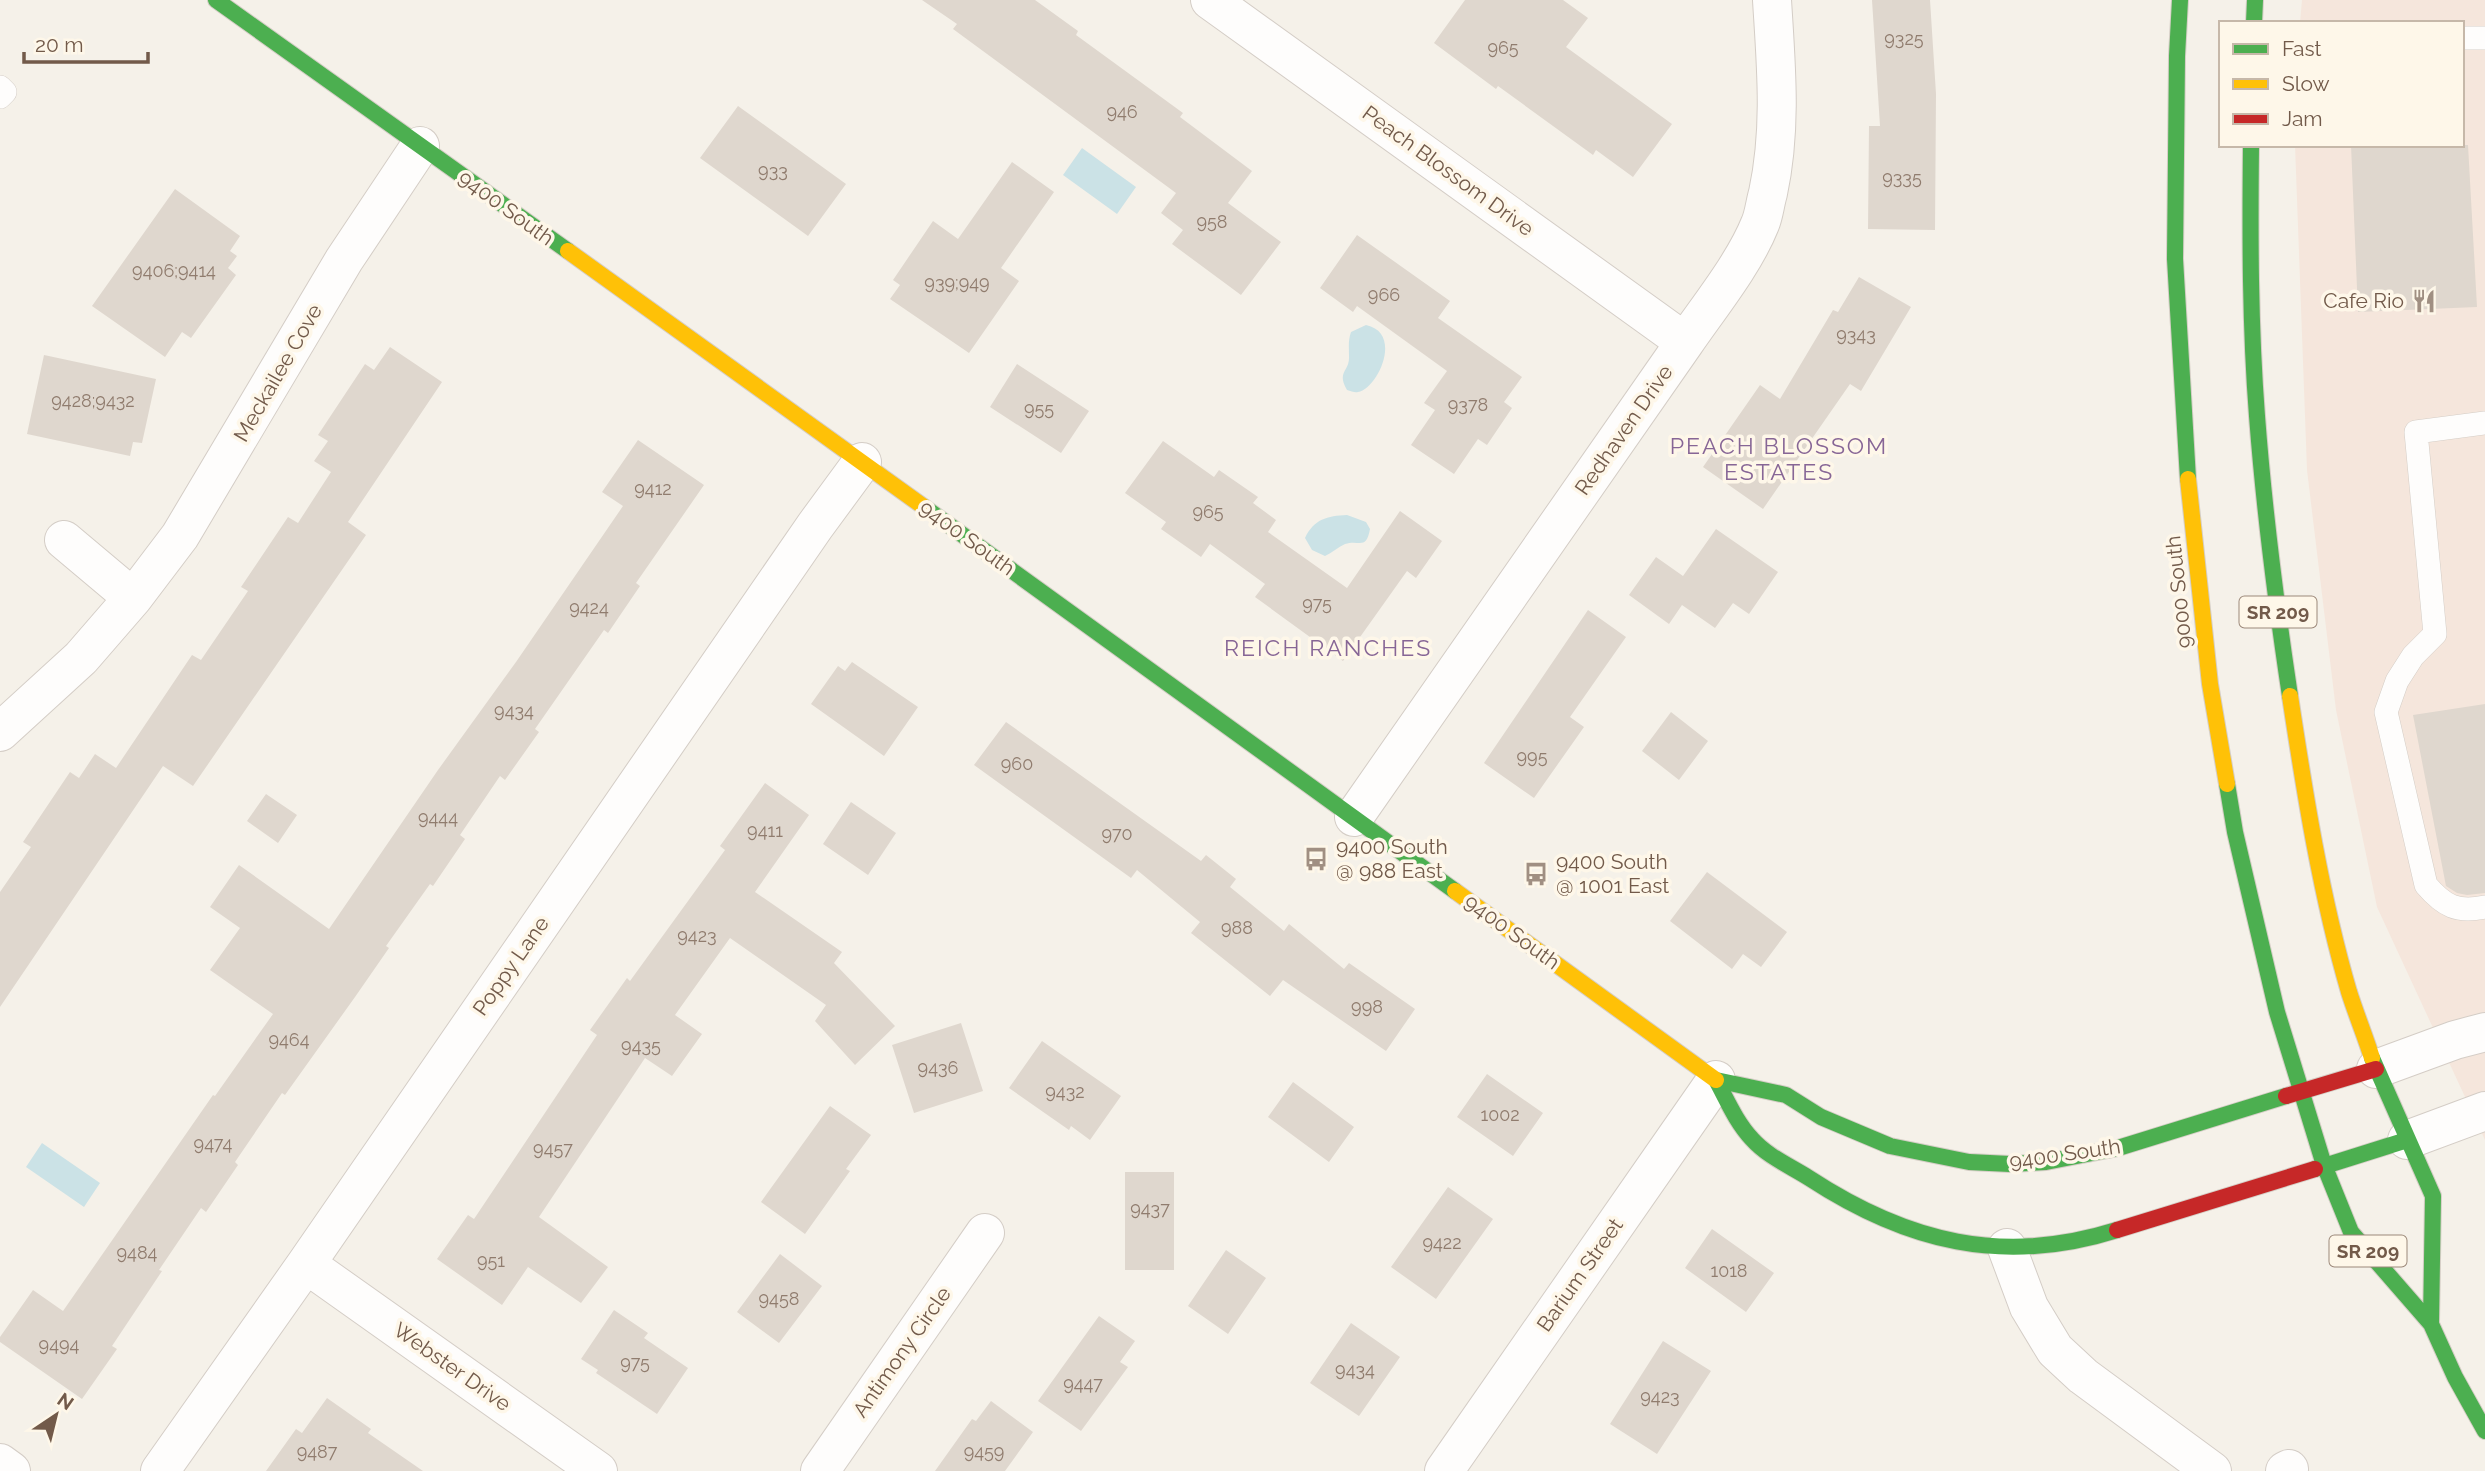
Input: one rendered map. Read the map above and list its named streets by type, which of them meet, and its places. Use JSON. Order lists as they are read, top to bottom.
{
  "streets": {
    "main road": ["9400 South", "9000 South", "SR 209"],
    "street": [
      "Peach Blossom Drive",
      "Meckailee Cove",
      "Redhaven Drive",
      "Poppy Lane",
      "Barium Street",
      "Antimony Circle",
      "Webster Drive"
    ]
  },
  "crossings": [
    ["Peach Blossom Drive", "Redhaven Drive"],
    ["9400 South", "Meckailee Cove"],
    ["9400 South", "Redhaven Drive"],
    ["9400 South", "9000 South"],
    ["9400 South", "SR 209"],
    ["9400 South", "Poppy Lane"],
    ["9400 South", "Barium Street"],
    ["9000 South", "SR 209"],
    ["Poppy Lane", "Webster Drive"]
  ],
  "districts": ["PEACH BLOSSOM ESTATES", "REICH RANCHES"],
  "places": {
    "restaurant": ["Cafe Rio"],
    "bus stop": ["9400 South @ 988 East", "9400 South @ 1001 East"]
  },
  "house_numbers": [
    "9325",
    "965",
    "946",
    "933",
    "9335",
    "958",
    "9406;9414",
    "939;949",
    "966",
    "9343",
    "9428;9432",
    "9378",
    "955",
    "9412",
    "965",
    "975",
    "9424",
    "9434",
    "995",
    "960",
    "9444",
    "9411",
    "970",
    "988",
    "9423",
    "998",
    "9464",
    "9435",
    "9436",
    "9432",
    "1002",
    "9474",
    "9457",
    "9437",
    "9422",
    "9484",
    "951",
    "1018",
    "9458",
    "9494",
    "975",
    "9434",
    "9447",
    "9423",
    "9487",
    "9459"
  ],
  "legend": ["Fast", "Slow", "Jam"],
  "scale_bar": "20 m",
  "north": "top right"
}
